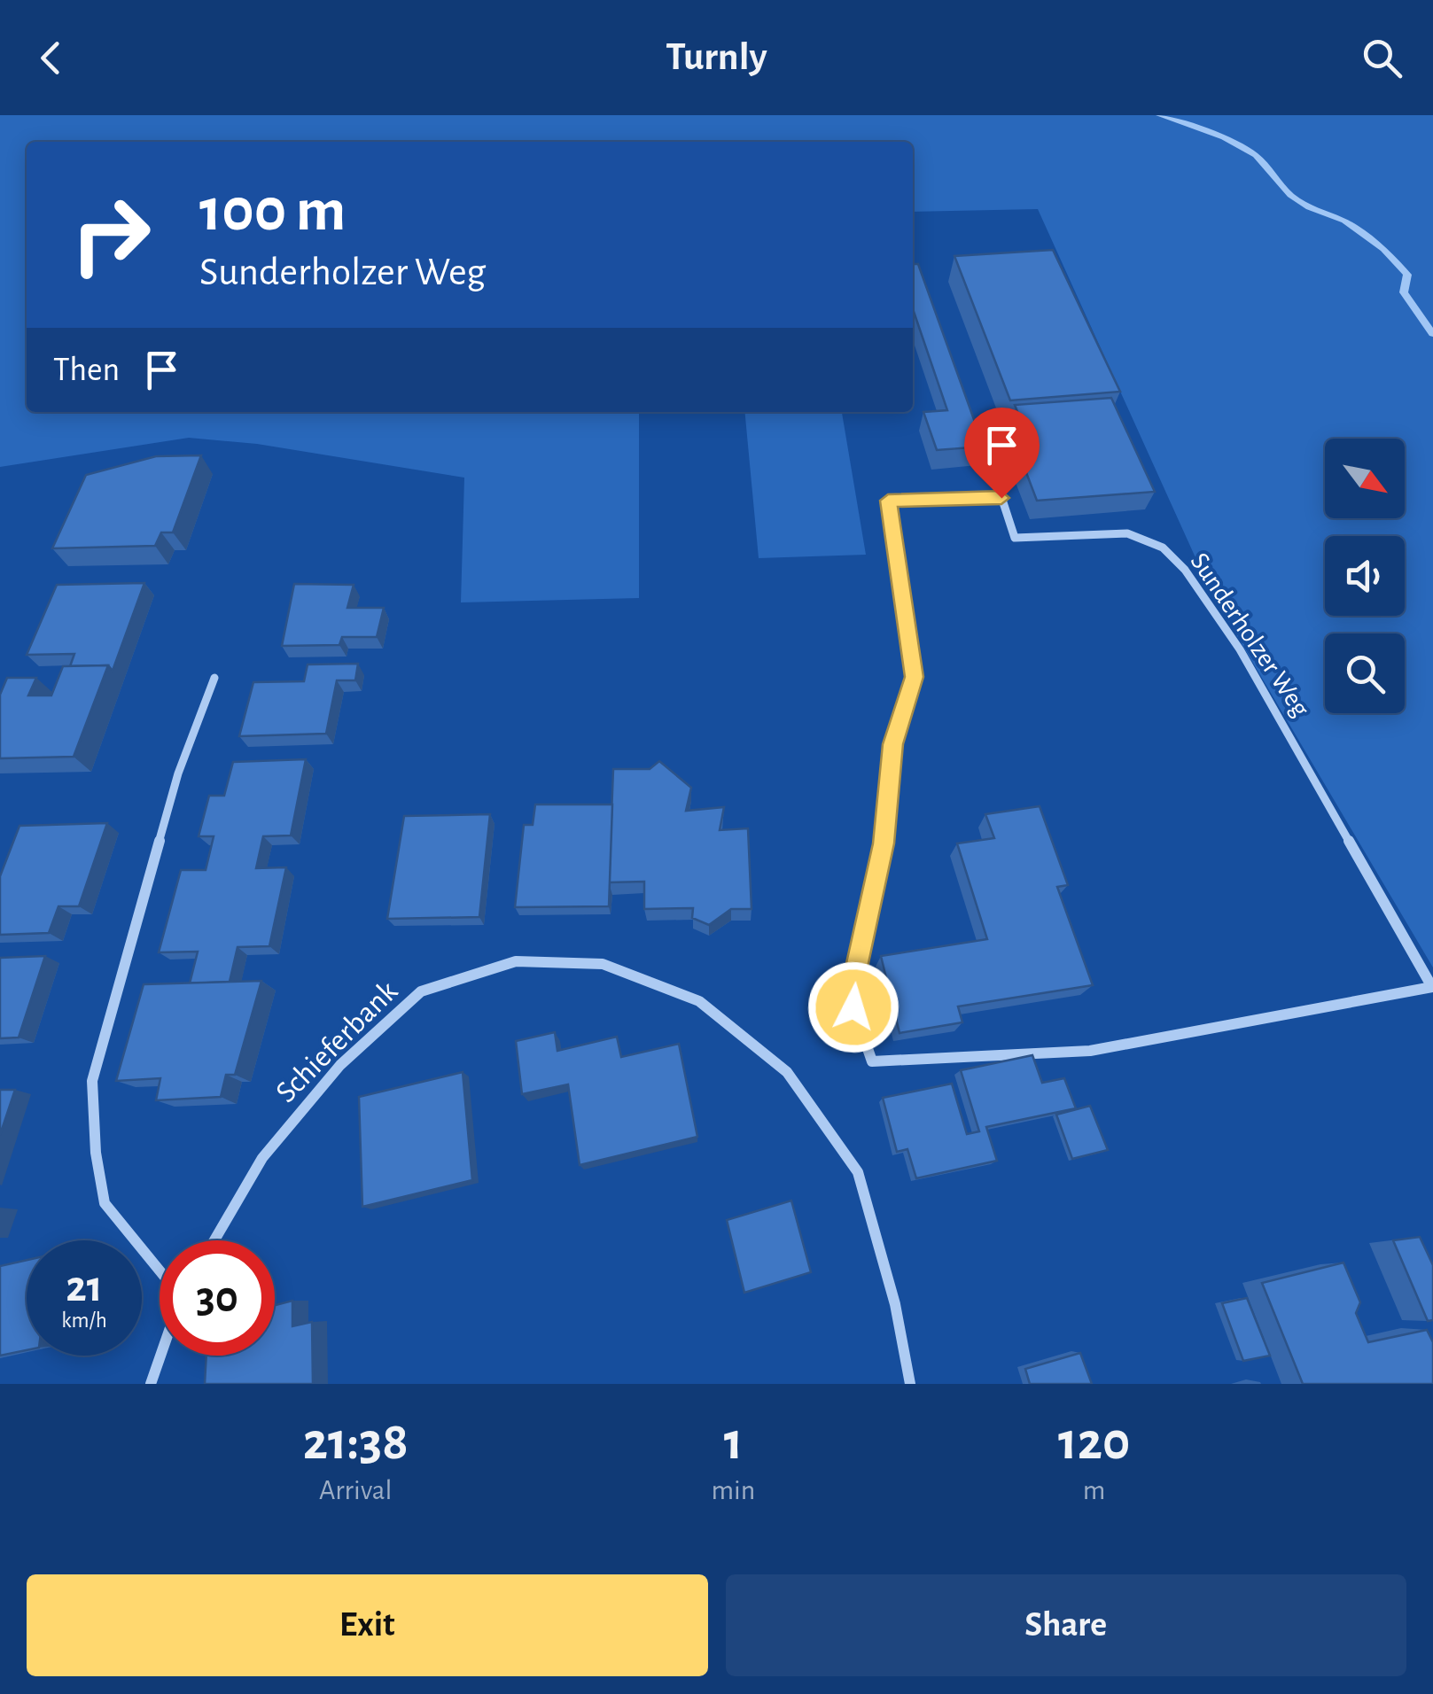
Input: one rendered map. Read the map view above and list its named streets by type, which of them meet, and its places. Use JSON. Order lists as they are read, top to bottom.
{
  "streets": {
    "street": ["Sunderholzer Weg", "Schieferbank"]
  },
  "north": "bottom right",
  "page": {
    "header": "Turnly",
    "turn": ["100 m", "Sunderholzer Weg"],
    "then": "Then",
    "speed": "21 km/h",
    "limit": "30",
    "eta": [
      "21:38",
      "Arrival",
      "1",
      "min",
      "120",
      "m"
    ],
    "buttons": ["Exit", "Share"]
  }
}
